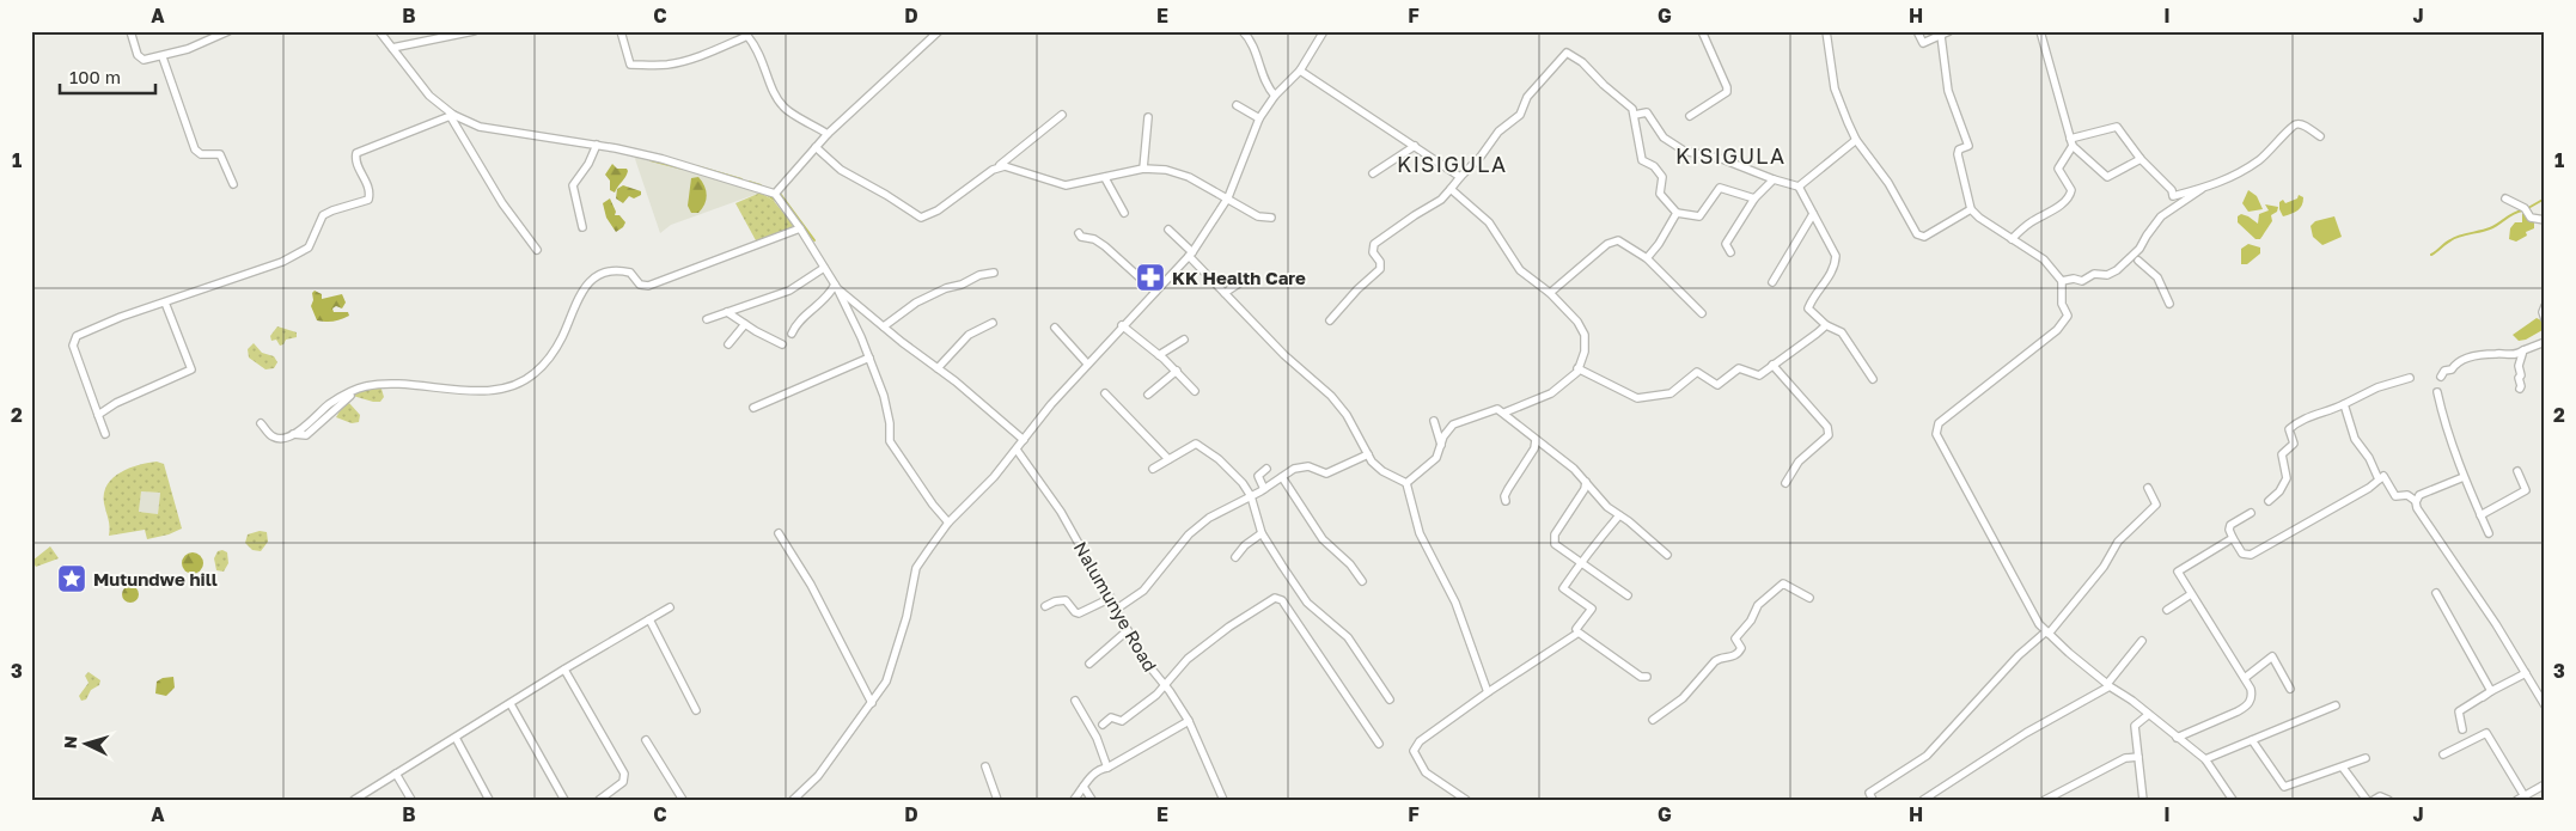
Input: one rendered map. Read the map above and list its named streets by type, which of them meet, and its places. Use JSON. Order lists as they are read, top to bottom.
{
  "streets": {
    "street": ["Nalumunye Road"]
  },
  "districts": ["KISIGULA", "KISIGULA"],
  "places": {
    "pharmacy": ["KK Health Care"],
    "place": ["Mutundwe hill"]
  },
  "scale_bar": "100 m",
  "north": "left",
  "grid": {
    "columns": [
      "A",
      "B",
      "C",
      "D",
      "E",
      "F",
      "G",
      "H",
      "I",
      "J"
    ],
    "rows": ["1", "2", "3"]
  }
}
